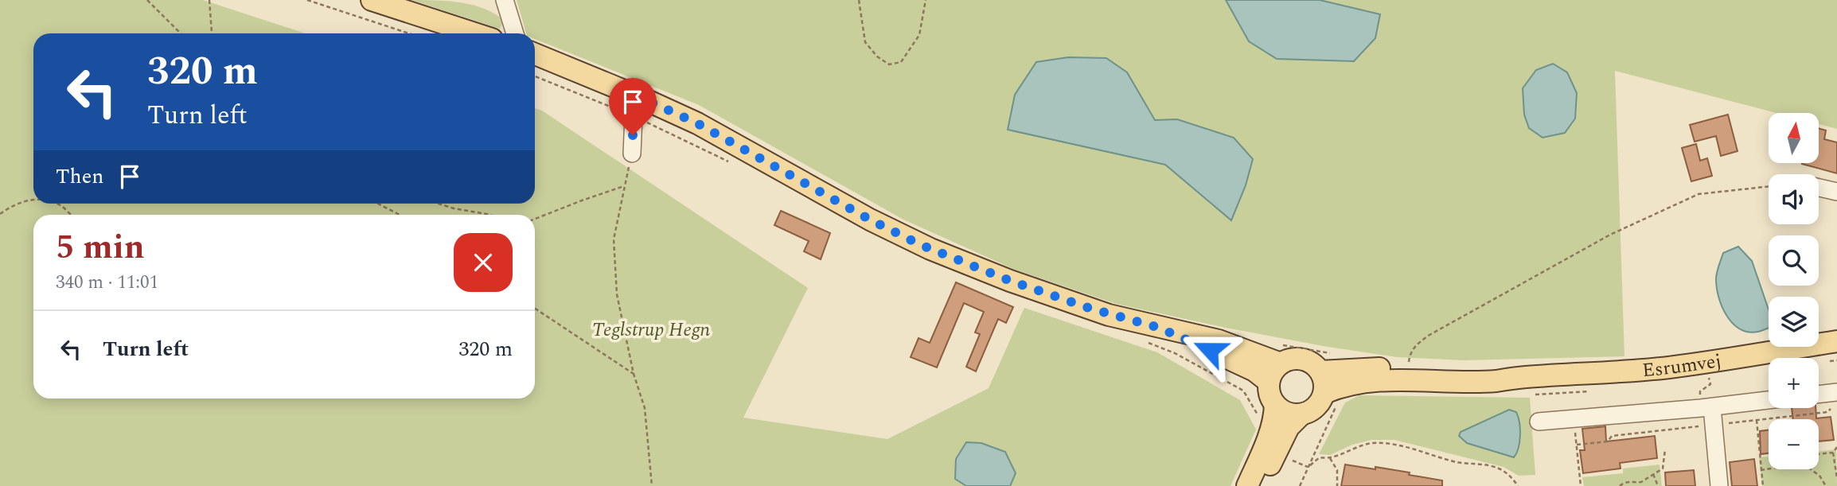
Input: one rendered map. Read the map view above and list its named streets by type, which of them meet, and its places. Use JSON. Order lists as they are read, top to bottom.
{
  "streets": {
    "main road": ["Esrumvej"]
  },
  "parks": ["Teglstrup Hegn"],
  "north": "top",
  "page": {
    "turn": ["320 m", "Turn left"],
    "map_buttons": ["+", "−"],
    "then": "Then",
    "heading": ["5 min", "340 m · 11:01"],
    "list": [
      {
        "name": "Turn left",
        "value": "320 m"
      }
    ]
  }
}
